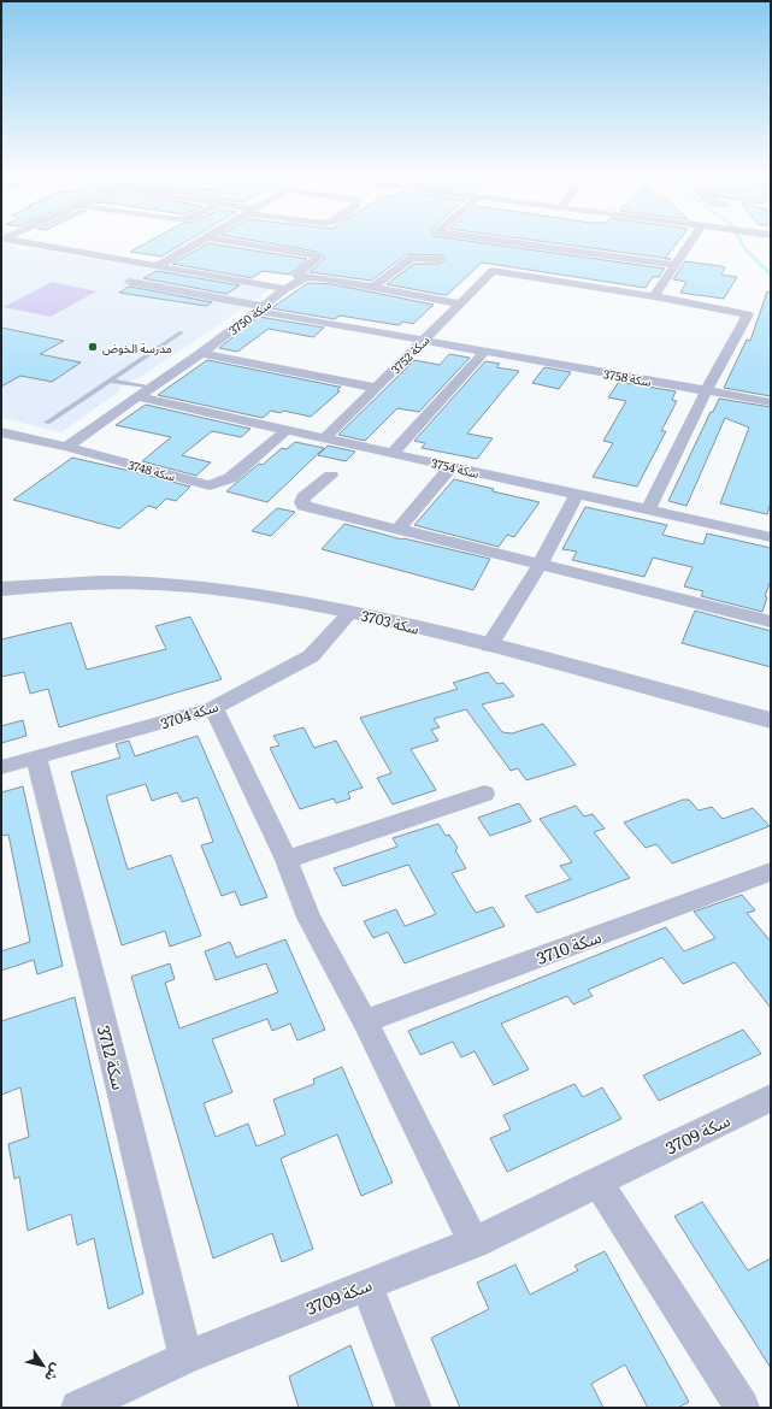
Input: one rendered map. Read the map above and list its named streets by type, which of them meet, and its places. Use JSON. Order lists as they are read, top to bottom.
{
  "streets": {
    "street": [
      "سكة 3750",
      "سكة 3752",
      "سكة 3758",
      "سكة 3754",
      "سكة 3748",
      "سكة 3703",
      "سكة 3704",
      "سكة 3710",
      "سكة 3712",
      "سكة 3709"
    ]
  },
  "crossings": [
    ["سكة 3750", "سكة 3758"],
    ["سكة 3750", "سكة 3754"],
    ["سكة 3750", "سكة 3748"],
    ["سكة 3752", "سكة 3758"],
    ["سكة 3752", "سكة 3754"],
    ["سكة 3754", "سكة 3748"],
    ["سكة 3703", "سكة 3704"],
    ["سكة 3704", "سكة 3712"],
    ["سكة 3712", "سكة 3709"]
  ],
  "places": ["مدرسة الخوض"],
  "north": "bottom right"
}
